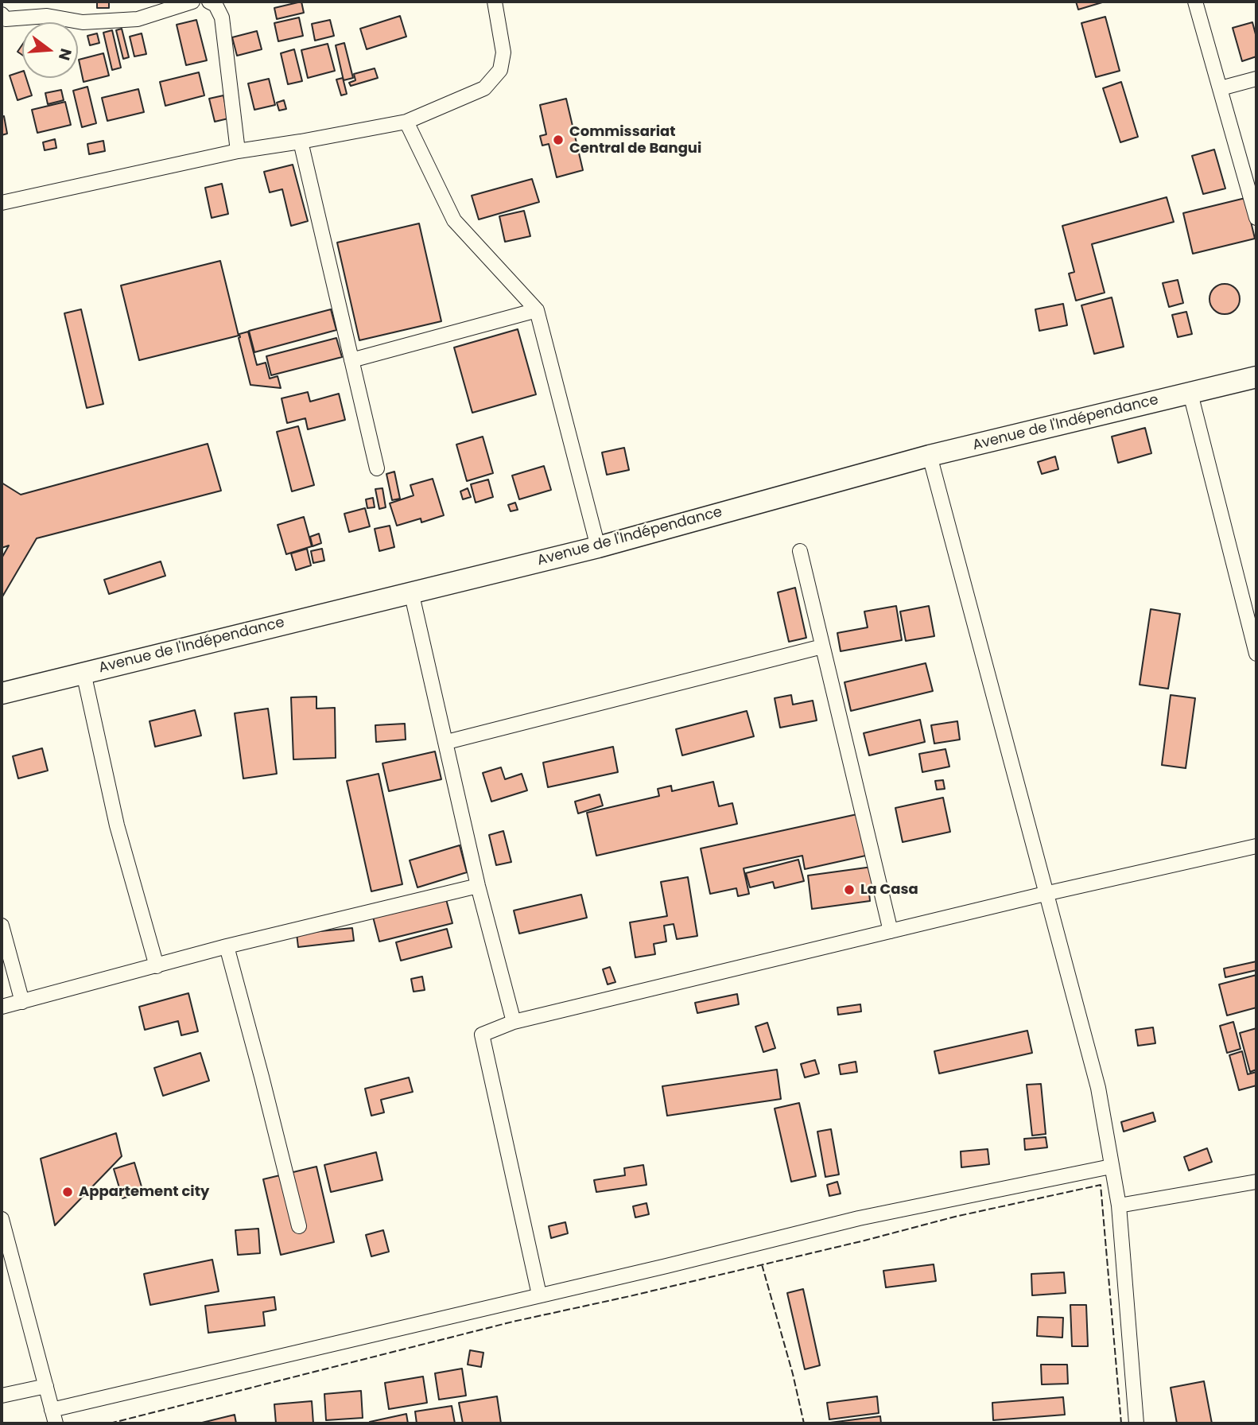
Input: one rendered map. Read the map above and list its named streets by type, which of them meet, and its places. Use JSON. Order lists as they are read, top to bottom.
{
  "streets": {
    "main road": ["Avenue de l'Indépendance"]
  },
  "places": ["Commissariat Central de Bangui", "La Casa", "Appartement city"],
  "north": "right"
}
